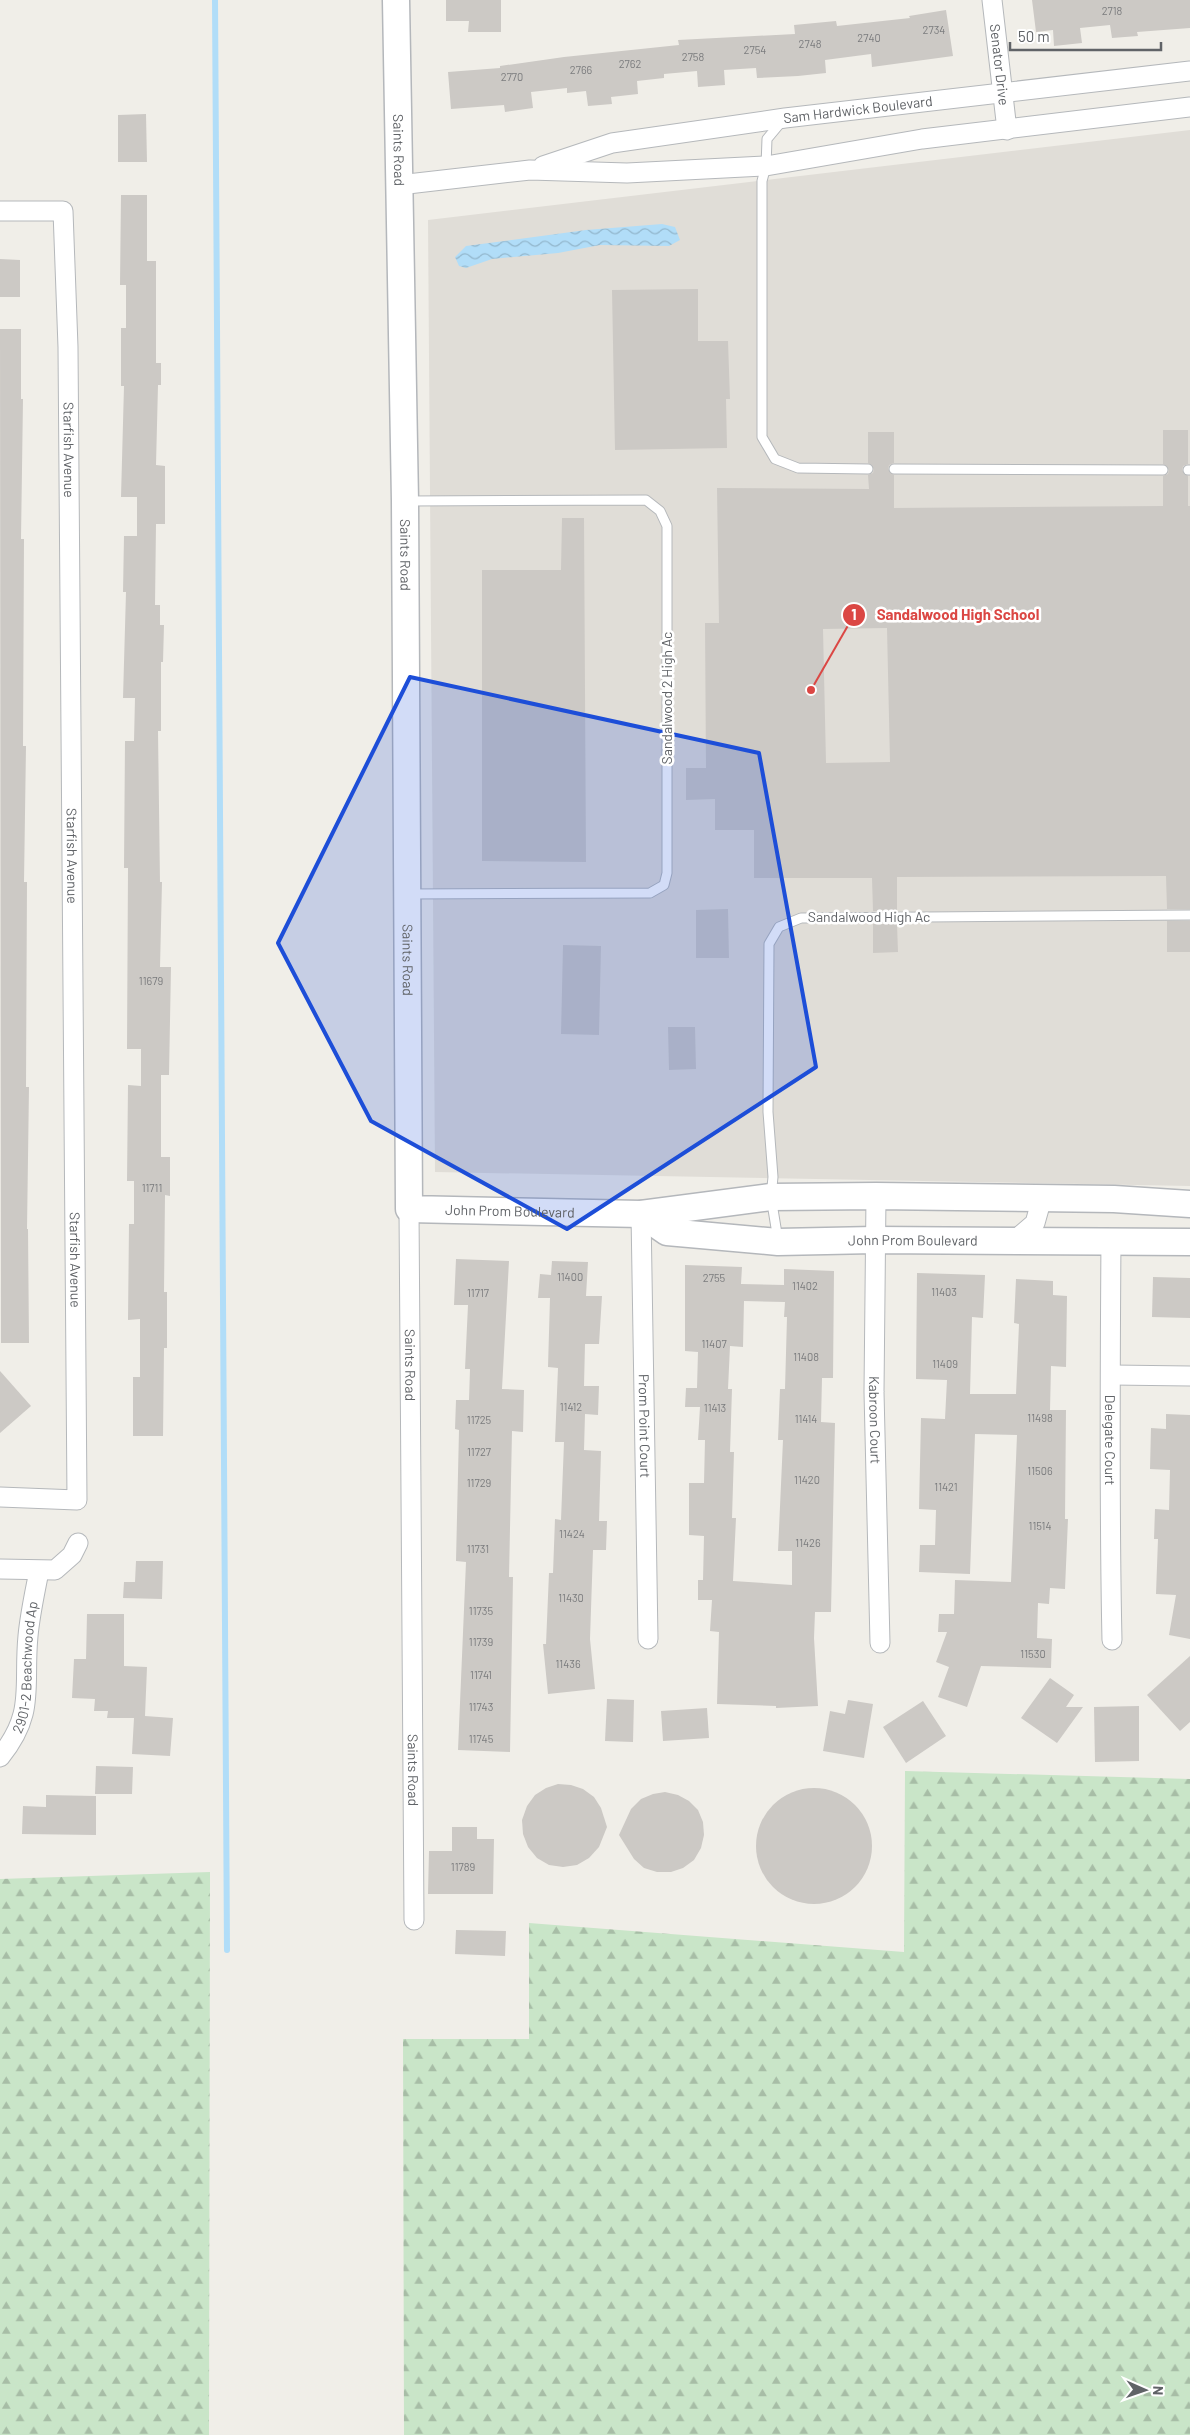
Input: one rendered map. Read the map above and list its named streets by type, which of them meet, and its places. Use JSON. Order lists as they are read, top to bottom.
{
  "streets": {
    "street": [
      "Senator Drive",
      "Sam Hardwick Boulevard",
      "Saints Road",
      "Starfish Avenue",
      "John Prom Boulevard",
      "Kabroon Court",
      "Prom Point Court",
      "Delegate Court",
      "2901-2 Beachwood Ap"
    ],
    "lane": ["Sandalwood 2 High Ac", "Sandalwood High Ac"]
  },
  "crossings": [
    ["Senator Drive", "Sam Hardwick Boulevard"],
    ["Sam Hardwick Boulevard", "Saints Road"],
    ["Saints Road", "Sandalwood 2 High Ac"],
    ["Saints Road", "John Prom Boulevard"],
    ["Sandalwood High Ac", "John Prom Boulevard"],
    ["John Prom Boulevard", "Kabroon Court"],
    ["John Prom Boulevard", "Prom Point Court"],
    ["John Prom Boulevard", "Delegate Court"]
  ],
  "places": ["Sandalwood High School"],
  "house_numbers": [
    "2718",
    "2734",
    "2740",
    "2748",
    "2754",
    "2758",
    "2762",
    "2766",
    "2770",
    "11679",
    "11711",
    "11400",
    "2755",
    "11402",
    "11403",
    "11717",
    "11407",
    "11408",
    "11409",
    "11412",
    "11413",
    "11498",
    "11414",
    "11725",
    "11727",
    "11506",
    "11420",
    "11729",
    "11421",
    "11514",
    "11424",
    "11426",
    "11731",
    "11430",
    "11735",
    "11739",
    "11530",
    "11436",
    "11741",
    "11743",
    "11745",
    "11789"
  ],
  "scale_bar": "50 m",
  "north": "right"
}
